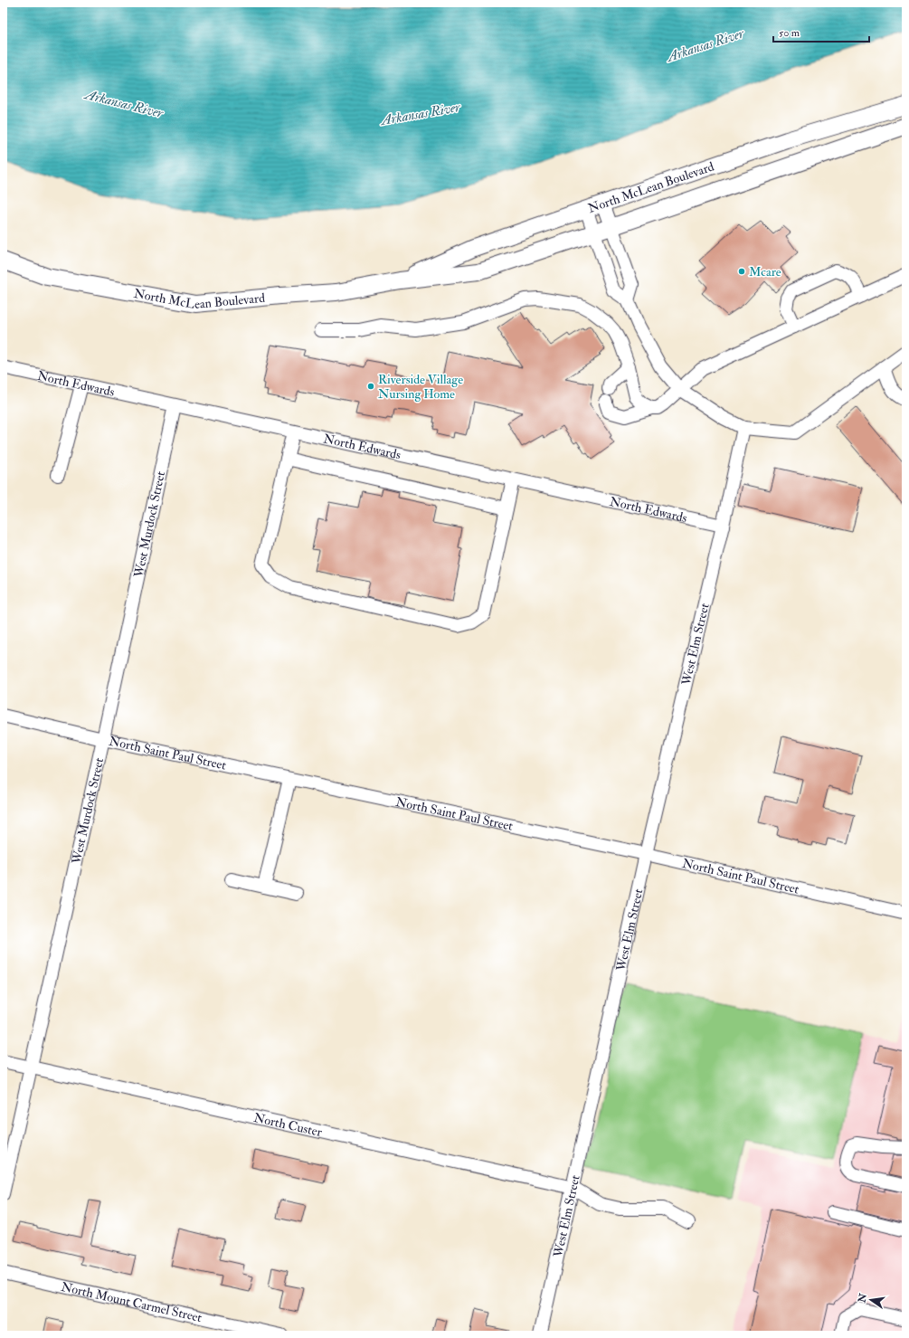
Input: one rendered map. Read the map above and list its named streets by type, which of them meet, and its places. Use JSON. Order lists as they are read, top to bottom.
{
  "streets": {
    "main road": ["North McLean Boulevard"],
    "street": [
      "North Edwards",
      "West Murdock Street",
      "West Elm Street",
      "North Saint Paul Street",
      "North Custer",
      "North Mount Carmel Street"
    ]
  },
  "crossings": [
    ["North Edwards", "West Murdock Street"],
    ["North Edwards", "West Elm Street"],
    ["West Murdock Street", "North Saint Paul Street"],
    ["West Murdock Street", "North Custer"],
    ["West Elm Street", "North Saint Paul Street"],
    ["West Elm Street", "North Custer"]
  ],
  "water": ["Arkansas River"],
  "places": ["Mcare", "Riverside Village Nursing Home"],
  "scale_bar": "50 m",
  "north": "left"
}
